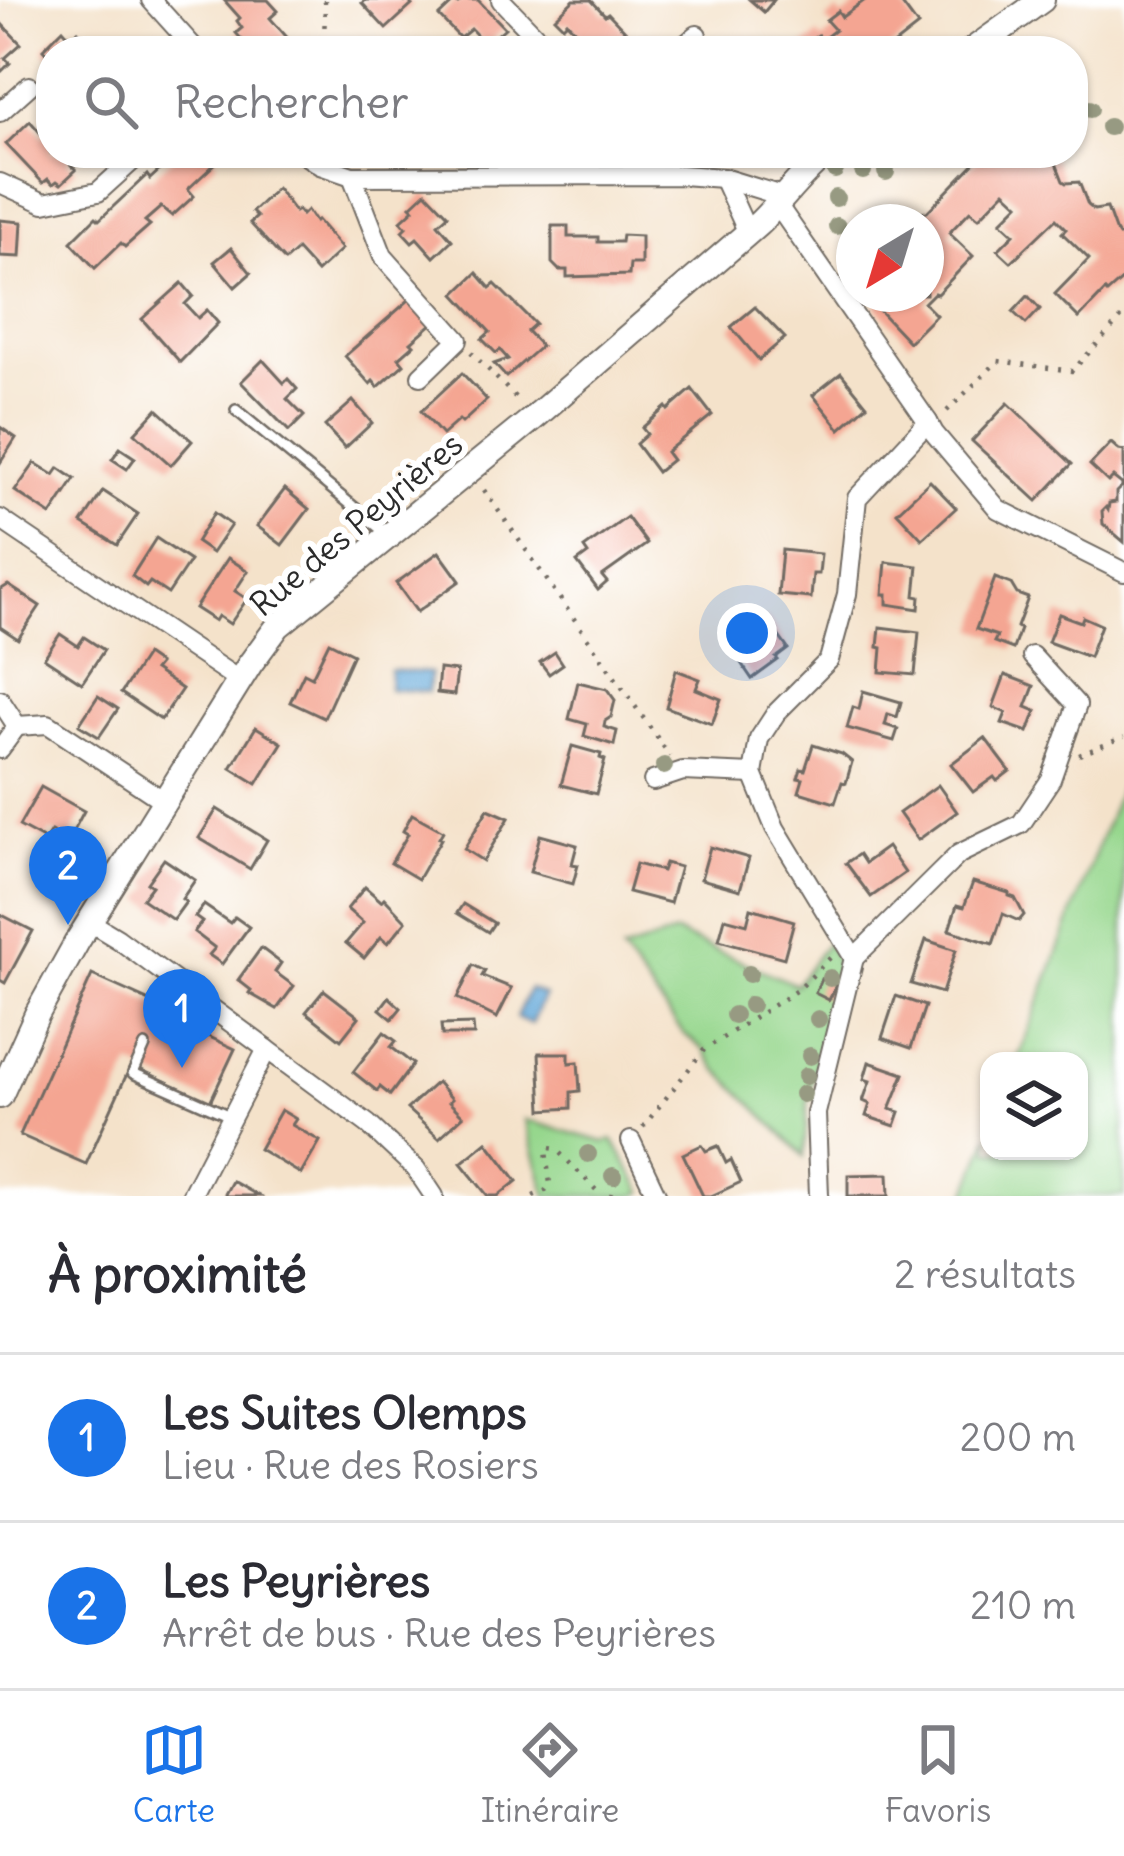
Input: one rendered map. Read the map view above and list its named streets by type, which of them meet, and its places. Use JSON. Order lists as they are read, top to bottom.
{
  "streets": {
    "street": ["Rue des Peyrières"]
  },
  "north": "bottom left",
  "page": {
    "search": "Rechercher",
    "pins": ["2", "1"],
    "heading": ["À proximité", "2 résultats"],
    "list": [
      {
        "mark": "1",
        "name": "Les Suites Olemps",
        "note": "Lieu · Rue des Rosiers",
        "value": "200 m"
      },
      {
        "mark": "2",
        "name": "Les Peyrières",
        "note": "Arrêt de bus · Rue des Peyrières",
        "value": "210 m"
      }
    ],
    "nav": ["Carte", "Itinéraire", "Favoris"]
  }
}
